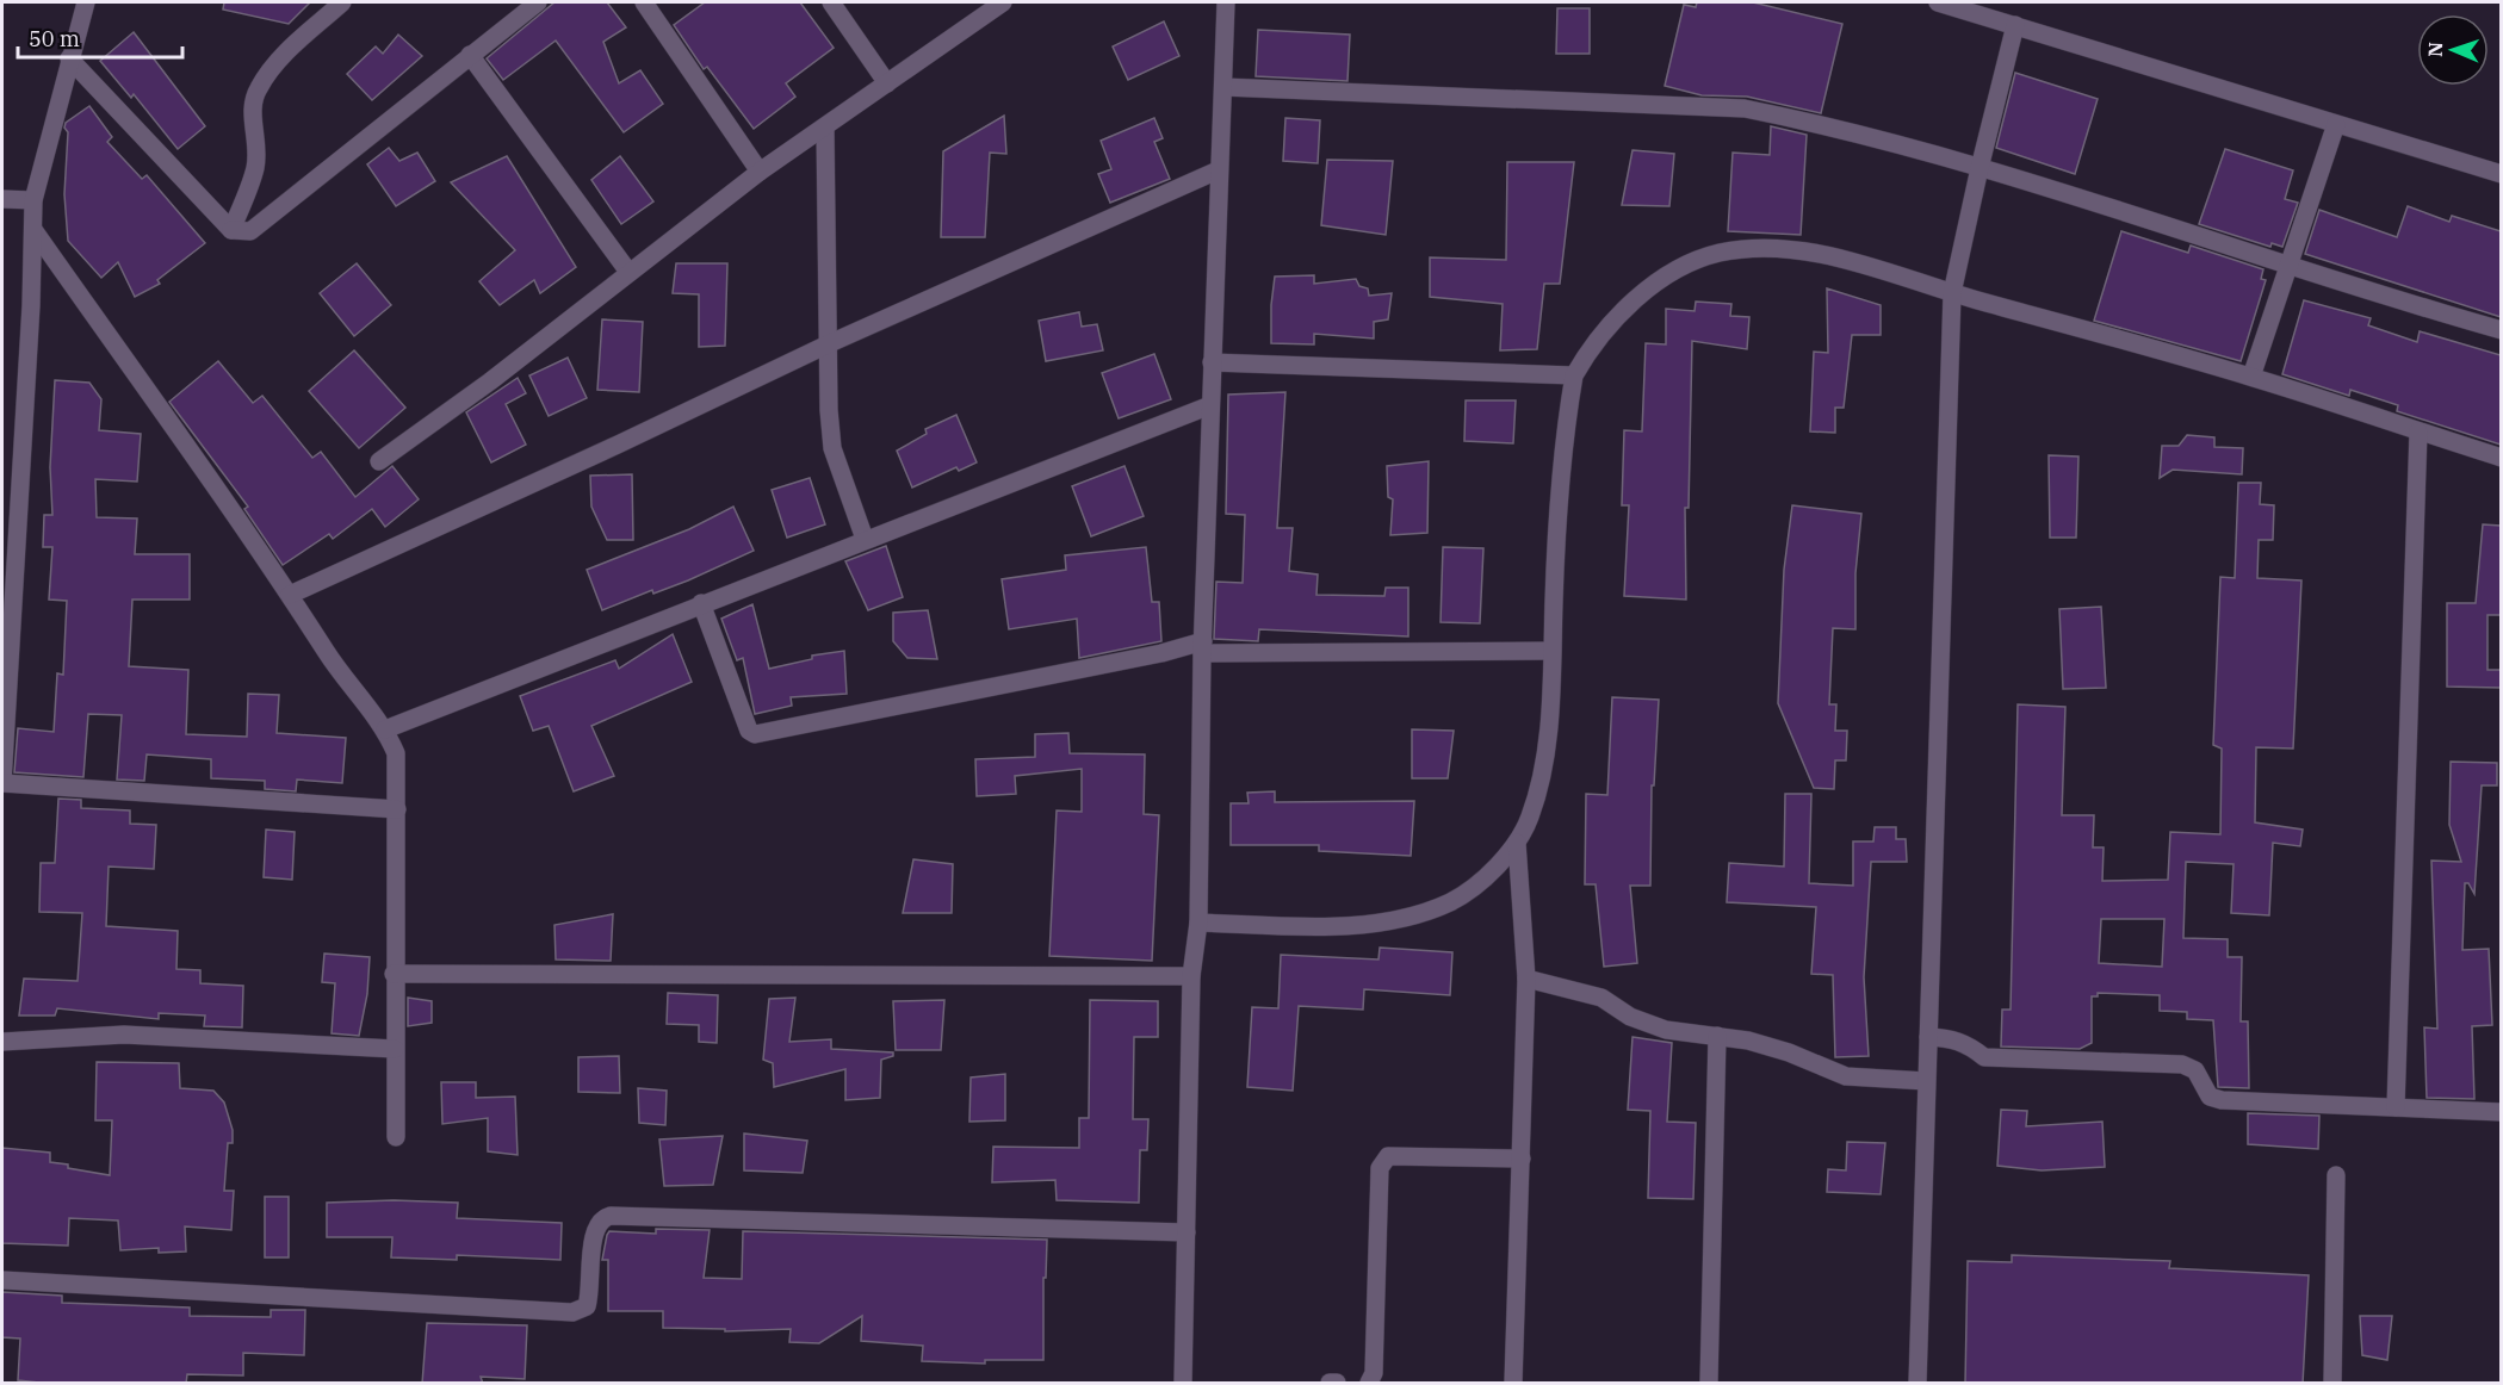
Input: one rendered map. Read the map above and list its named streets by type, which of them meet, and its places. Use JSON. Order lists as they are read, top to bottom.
{
  "scale_bar": "50 m",
  "north": "left"
}
